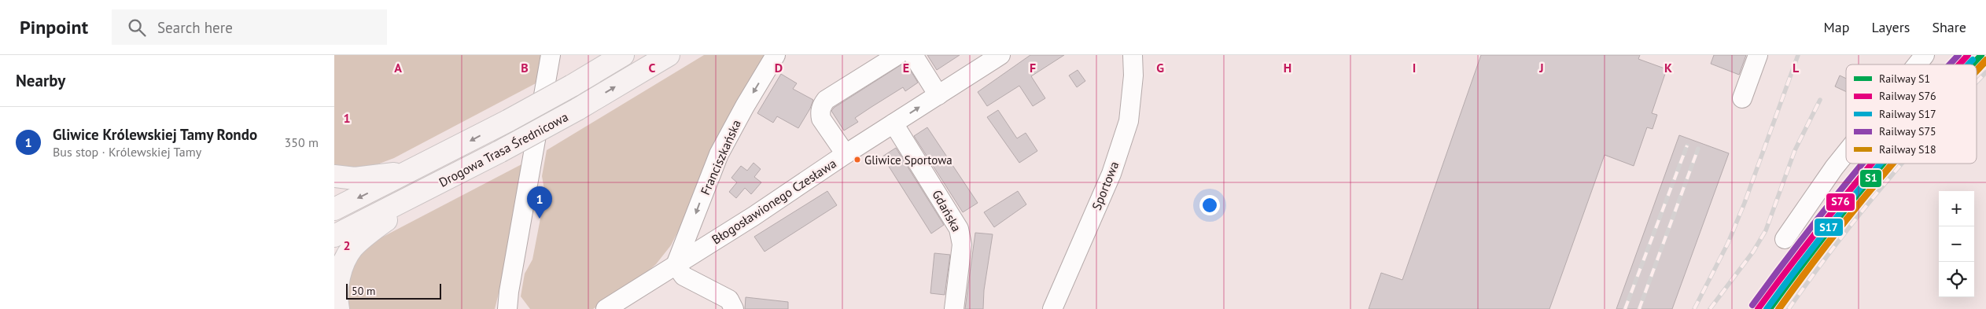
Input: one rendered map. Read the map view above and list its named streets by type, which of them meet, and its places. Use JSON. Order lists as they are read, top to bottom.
{
  "streets": {
    "main road": ["Drogowa Trasa Średnicowa"],
    "street": [
      "Franciszkańska",
      "Sportowa",
      "Błogosławionego Czesława",
      "Gdańska"
    ]
  },
  "crossings": [
    ["Franciszkańska", "Błogosławionego Czesława"],
    ["Błogosławionego Czesława", "Gdańska"]
  ],
  "one_way": ["Franciszkańska"],
  "places": ["Gliwice Sportowa"],
  "lines": [
    "rail line S1",
    "rail line S76",
    "rail line S75",
    "rail line S17",
    "rail line S18"
  ],
  "legend": [
    "Railway S1",
    "Railway S76",
    "Railway S17",
    "Railway S75",
    "Railway S18"
  ],
  "scale_bar": "50 m",
  "page": {
    "header": "Pinpoint",
    "search": "Search here",
    "nav": ["Map", "Layers", "Share"],
    "heading": "Nearby",
    "list": [
      {
        "mark": "1",
        "name": "Gliwice Królewskiej Tamy Rondo",
        "note": "Bus stop · Królewskiej Tamy",
        "value": "350 m"
      }
    ],
    "pins": "1",
    "map_buttons": ["+", "−"],
    "scale": "50 m"
  },
  "grid": {
    "columns": [
      "A",
      "B",
      "C",
      "D",
      "E",
      "F",
      "G",
      "H",
      "I",
      "J",
      "K",
      "L"
    ],
    "rows": ["1", "2"]
  }
}
